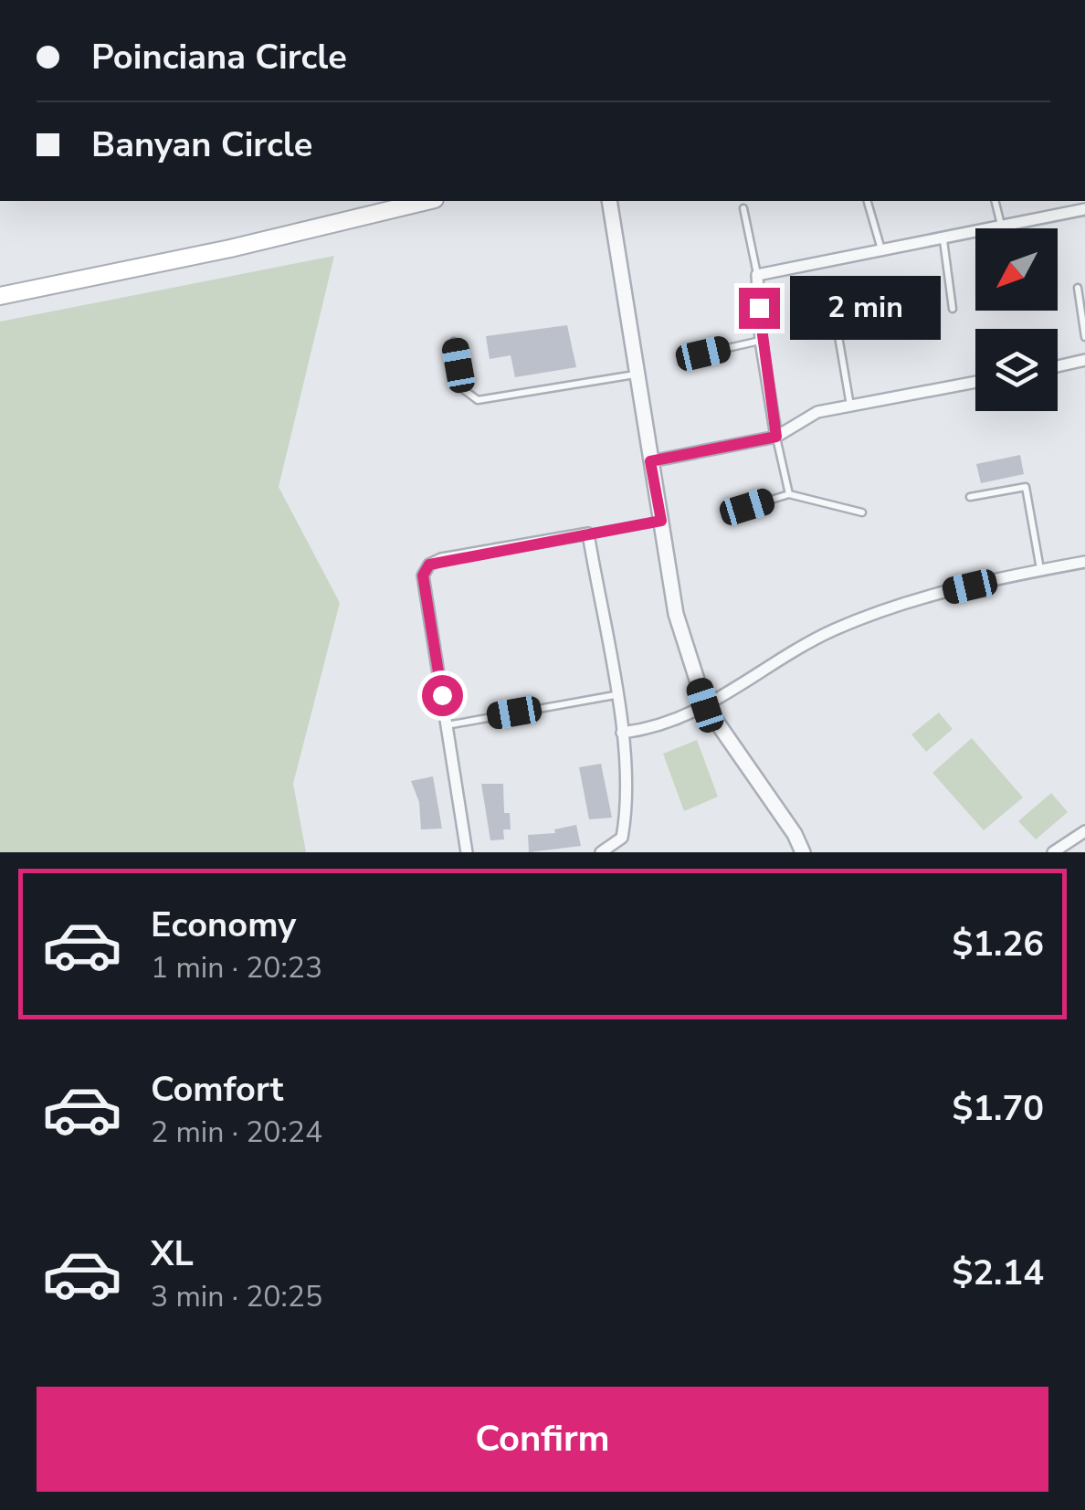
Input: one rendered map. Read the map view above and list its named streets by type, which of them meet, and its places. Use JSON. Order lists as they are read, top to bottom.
{
  "north": "bottom left",
  "page": {
    "banner": ["Poinciana Circle", "Banyan Circle"],
    "bubble": "2 min",
    "list": [
      {
        "name": "Economy",
        "note": "1 min · 20:23",
        "value": "$1.26"
      },
      {
        "name": "Comfort",
        "note": "2 min · 20:24",
        "value": "$1.70"
      },
      {
        "name": "XL",
        "note": "3 min · 20:25",
        "value": "$2.14"
      }
    ],
    "buttons": "Confirm"
  }
}
